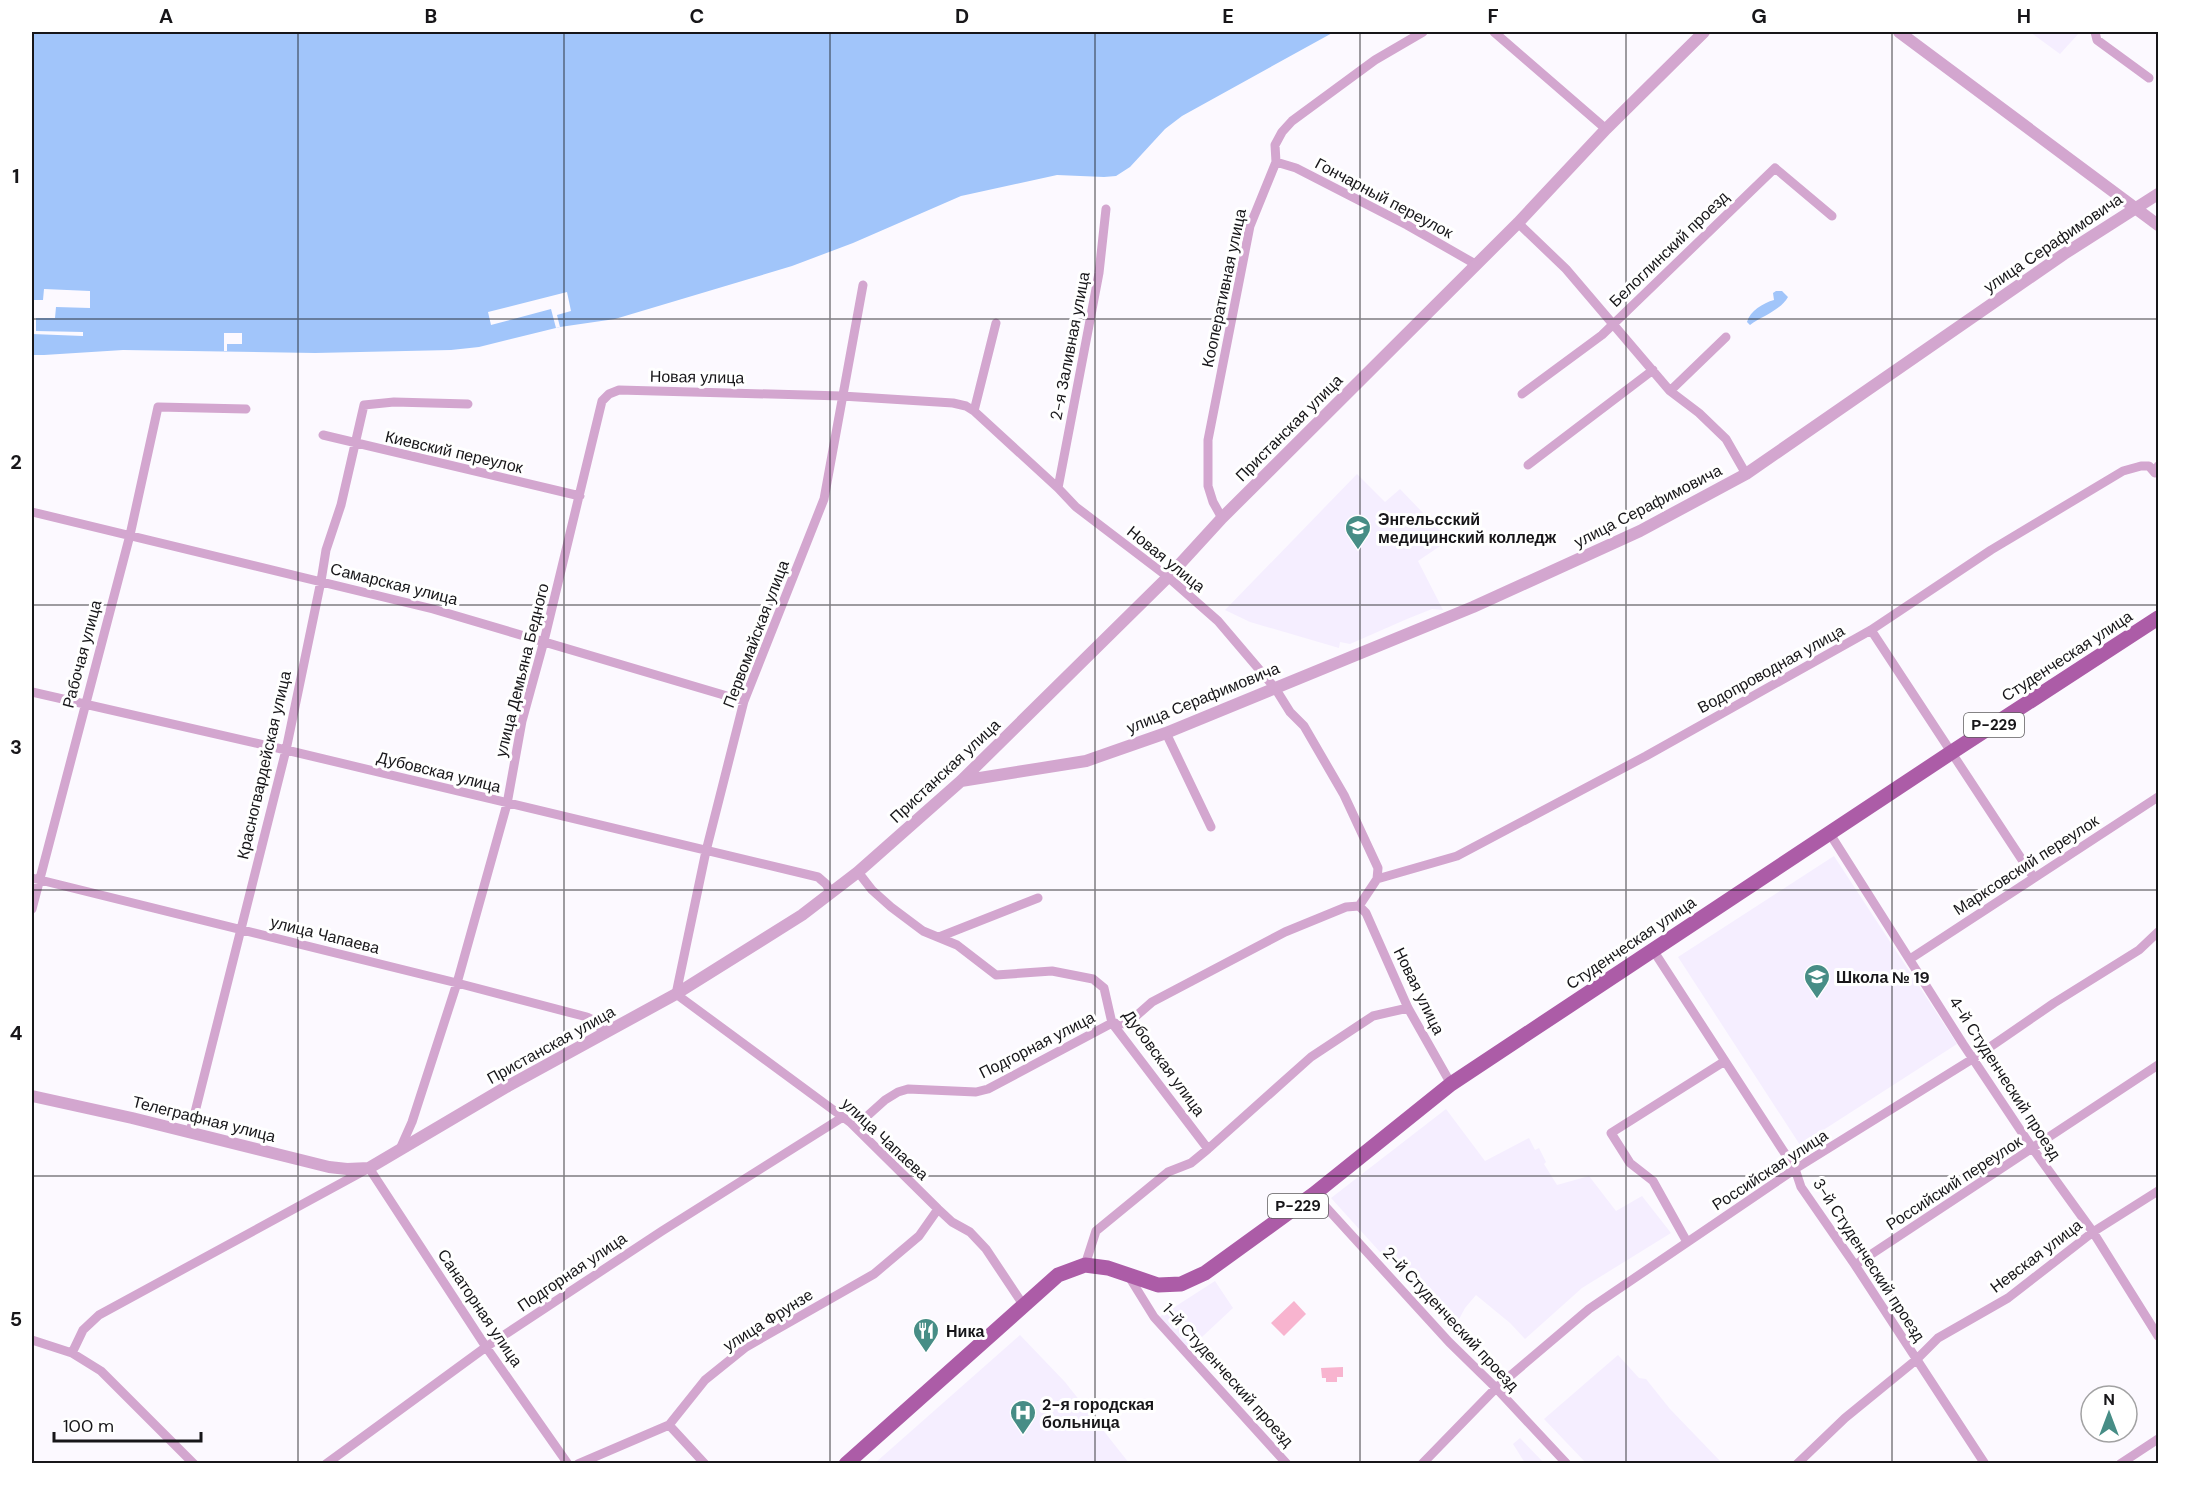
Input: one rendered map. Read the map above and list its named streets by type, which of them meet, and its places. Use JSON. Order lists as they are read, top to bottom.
{
  "streets": {
    "main road": ["Студенческая улица", "Р-229"],
    "street": [
      "Гончарный переулок",
      "улица Серафимовича",
      "Белоглинский проезд",
      "Кооперативная улица",
      "2-я Заливная улица",
      "Новая улица",
      "Пристанская улица",
      "Киевский переулок",
      "Самарская улица",
      "Первомайская улица",
      "Рабочая улица",
      "Водопроводная улица",
      "улица Демьяна Бедного",
      "Красногвардейская улица",
      "Дубовская улица",
      "Марксовский переулок",
      "улица Чапаева",
      "Подгорная улица",
      "4-й Студенческий проезд",
      "Телеграфная улица",
      "Российская улица",
      "Российский переулок",
      "Невская улица",
      "3-й Студенческий проезд",
      "Санаторная улица",
      "2-й Студенческий проезд",
      "улица Фрунзе",
      "1-й Студенческий проезд"
    ]
  },
  "crossings": [
    ["Гончарный переулок", "Кооперативная улица"],
    ["Гончарный переулок", "Пристанская улица"],
    ["улица Серафимовича", "Новая улица"],
    ["улица Серафимовича", "Пристанская улица"],
    ["Кооперативная улица", "Пристанская улица"],
    ["2-я Заливная улица", "Новая улица"],
    ["Новая улица", "Пристанская улица"],
    ["Новая улица", "Первомайская улица"],
    ["Новая улица", "Студенческая улица"],
    ["Новая улица", "Водопроводная улица"],
    ["Новая улица", "улица Демьяна Бедного"],
    ["Новая улица", "Подгорная улица"],
    ["Пристанская улица", "Первомайская улица"],
    ["Пристанская улица", "улица Демьяна Бедного"],
    ["Пристанская улица", "Дубовская улица"],
    ["Пристанская улица", "улица Чапаева"],
    ["Пристанская улица", "Телеграфная улица"],
    ["Пристанская улица", "Санаторная улица"],
    ["Киевский переулок", "улица Демьяна Бедного"],
    ["Киевский переулок", "Красногвардейская улица"],
    ["Самарская улица", "Первомайская улица"],
    ["Самарская улица", "Рабочая улица"],
    ["Самарская улица", "улица Демьяна Бедного"],
    ["Самарская улица", "Красногвардейская улица"],
    ["Первомайская улица", "Дубовская улица"],
    ["Первомайская улица", "улица Чапаева"],
    ["Рабочая улица", "Дубовская улица"],
    ["Рабочая улица", "улица Чапаева"],
    ["Студенческая улица", "Р-229"],
    ["Студенческая улица", "4-й Студенческий проезд"],
    ["Студенческая улица", "3-й Студенческий проезд"],
    ["Студенческая улица", "2-й Студенческий проезд"],
    ["Студенческая улица", "1-й Студенческий проезд"],
    ["улица Демьяна Бедного", "Дубовская улица"],
    ["улица Демьяна Бедного", "улица Чапаева"],
    ["Р-229", "1-й Студенческий проезд"],
    ["Красногвардейская улица", "Дубовская улица"],
    ["Красногвардейская улица", "улица Чапаева"],
    ["Красногвардейская улица", "Телеграфная улица"],
    ["Дубовская улица", "Подгорная улица"],
    ["Марксовский переулок", "4-й Студенческий проезд"],
    ["улица Чапаева", "Подгорная улица"],
    ["улица Чапаева", "улица Фрунзе"],
    ["Подгорная улица", "Санаторная улица"],
    ["4-й Студенческий проезд", "Российская улица"],
    ["4-й Студенческий проезд", "Российский переулок"],
    ["4-й Студенческий проезд", "Невская улица"],
    ["Телеграфная улица", "Санаторная улица"],
    ["Российская улица", "3-й Студенческий проезд"],
    ["Российская улица", "2-й Студенческий проезд"],
    ["Российский переулок", "3-й Студенческий проезд"],
    ["Невская улица", "3-й Студенческий проезд"]
  ],
  "places": {
    "school or university": ["Энгельсский медицинский колледж", "Школа № 19"],
    "restaurant": ["Ника"],
    "hospital": ["2-я городская больница"]
  },
  "scale_bar": "100 m",
  "north": "top",
  "grid": {
    "columns": [
      "A",
      "B",
      "C",
      "D",
      "E",
      "F",
      "G",
      "H"
    ],
    "rows": [
      "1",
      "2",
      "3",
      "4",
      "5"
    ]
  }
}
